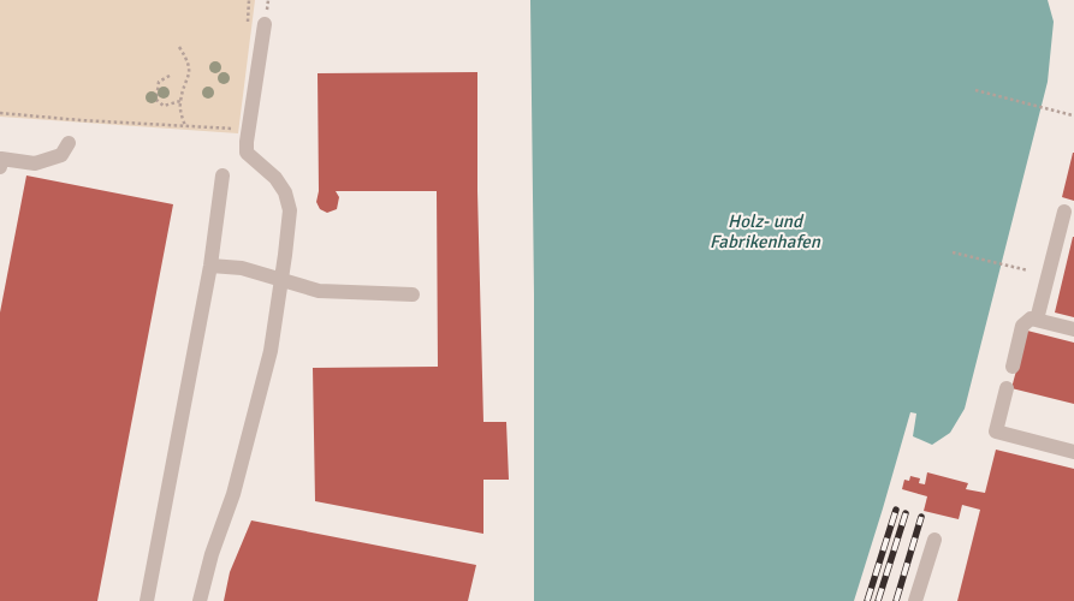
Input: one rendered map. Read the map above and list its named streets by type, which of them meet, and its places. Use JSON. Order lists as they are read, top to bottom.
{
  "water": ["Holz- und Fabrikenhafen"]
}
